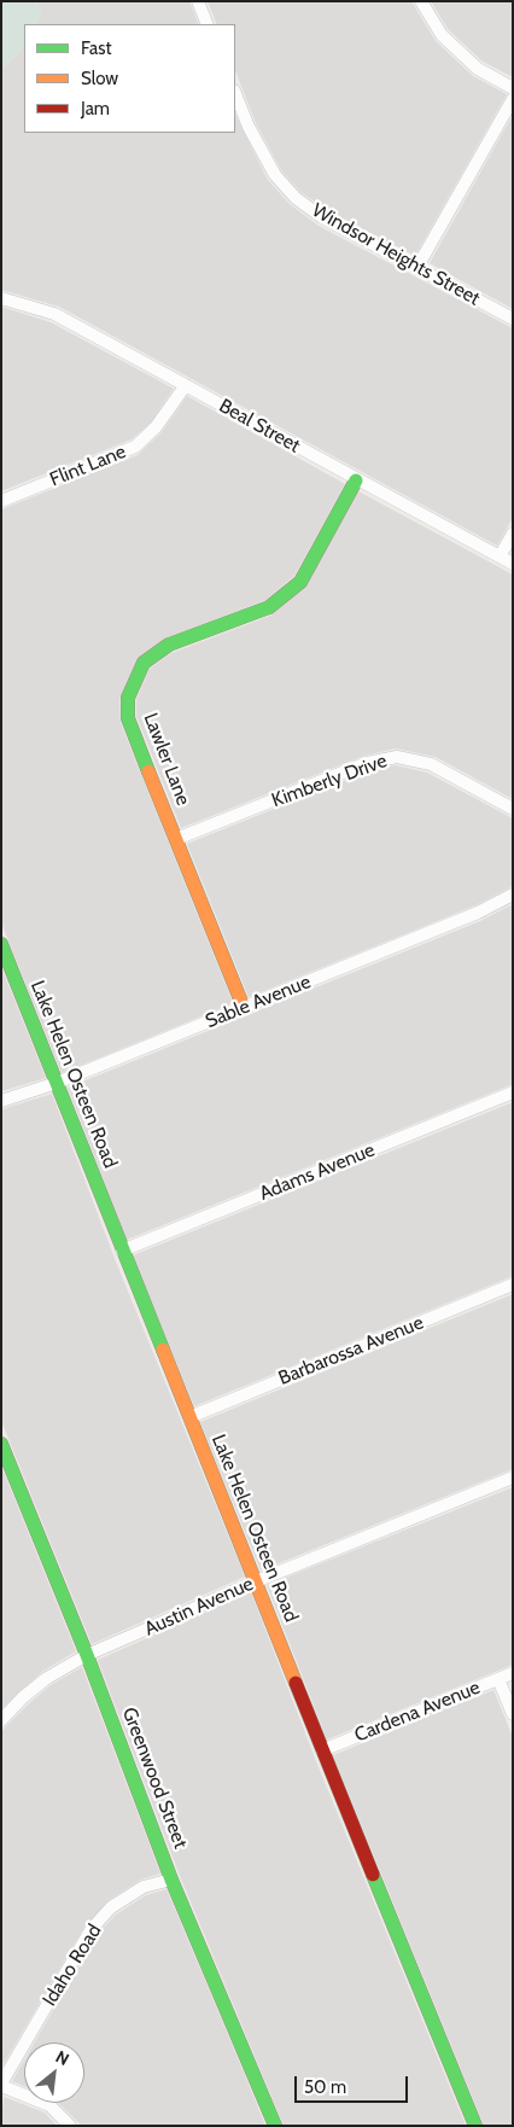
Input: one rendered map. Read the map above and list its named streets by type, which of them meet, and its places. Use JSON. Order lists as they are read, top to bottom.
{
  "streets": {
    "street": [
      "Windsor Heights Street",
      "Beal Street",
      "Flint Lane",
      "Lawler Lane",
      "Kimberly Drive",
      "Sable Avenue",
      "Lake Helen Osteen Road",
      "Adams Avenue",
      "Barbarossa Avenue",
      "Austin Avenue",
      "Cardena Avenue",
      "Greenwood Street",
      "Idaho Road"
    ]
  },
  "crossings": [
    ["Beal Street", "Flint Lane"],
    ["Beal Street", "Lawler Lane"],
    ["Lawler Lane", "Kimberly Drive"],
    ["Lawler Lane", "Sable Avenue"],
    ["Sable Avenue", "Lake Helen Osteen Road"],
    ["Lake Helen Osteen Road", "Adams Avenue"],
    ["Lake Helen Osteen Road", "Barbarossa Avenue"],
    ["Lake Helen Osteen Road", "Austin Avenue"],
    ["Lake Helen Osteen Road", "Cardena Avenue"],
    ["Austin Avenue", "Greenwood Street"],
    ["Greenwood Street", "Idaho Road"]
  ],
  "legend": ["Fast", "Slow", "Jam"],
  "scale_bar": "50 m",
  "north": "top right"
}
